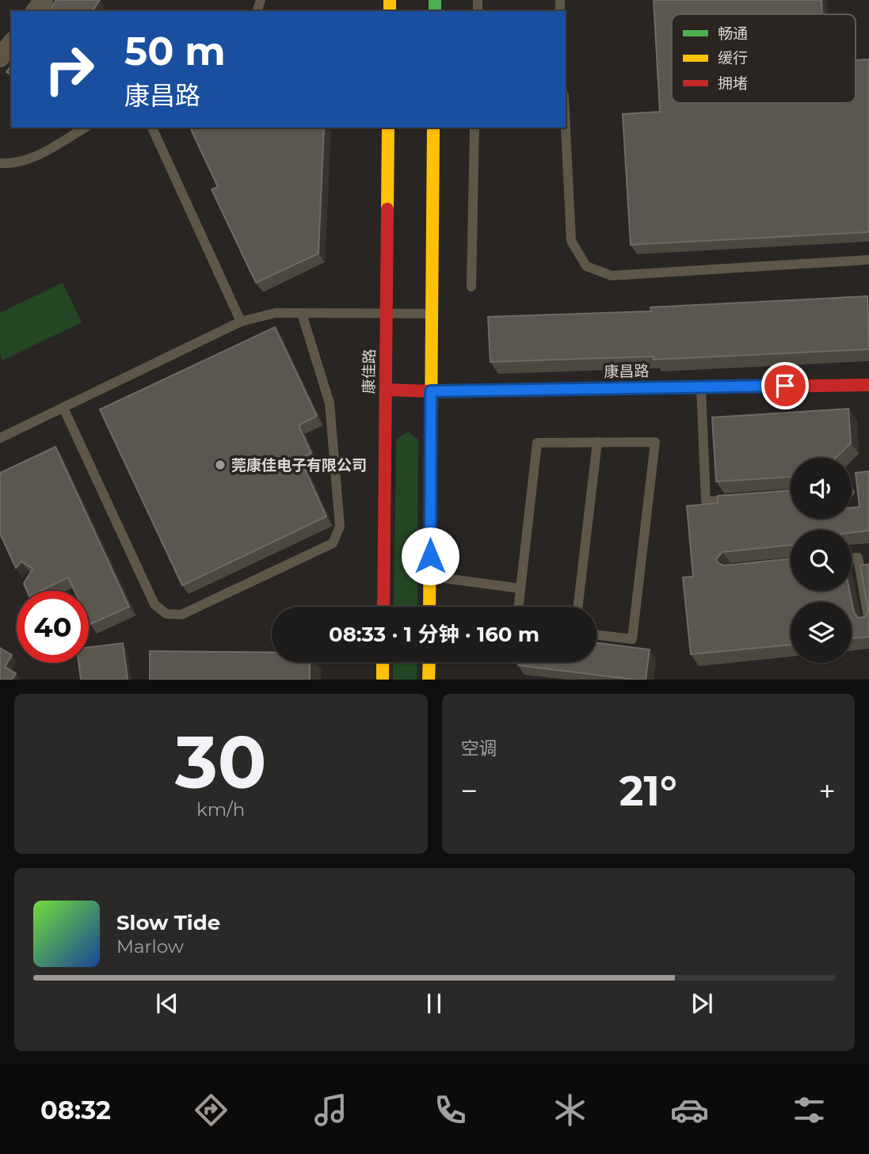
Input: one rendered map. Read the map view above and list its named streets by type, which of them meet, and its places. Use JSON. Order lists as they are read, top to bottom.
{
  "streets": {
    "street": ["康佳路", "康昌路"]
  },
  "crossings": [
    ["康佳路", "康昌路"]
  ],
  "places": ["莞康佳电子有限公司"],
  "legend": ["畅通", "缓行", "拥堵"],
  "page": {
    "turn": ["50 m", "康昌路"],
    "limit": "40",
    "trip": "08:33 · 1 分钟 · 160 m",
    "tile": [
      ["30", "km/h"],
      "空调"
    ],
    "heat": ["−", "21°", "+"],
    "song": ["Slow Tide", "Marlow"],
    "tabs": "08:32"
  }
}
